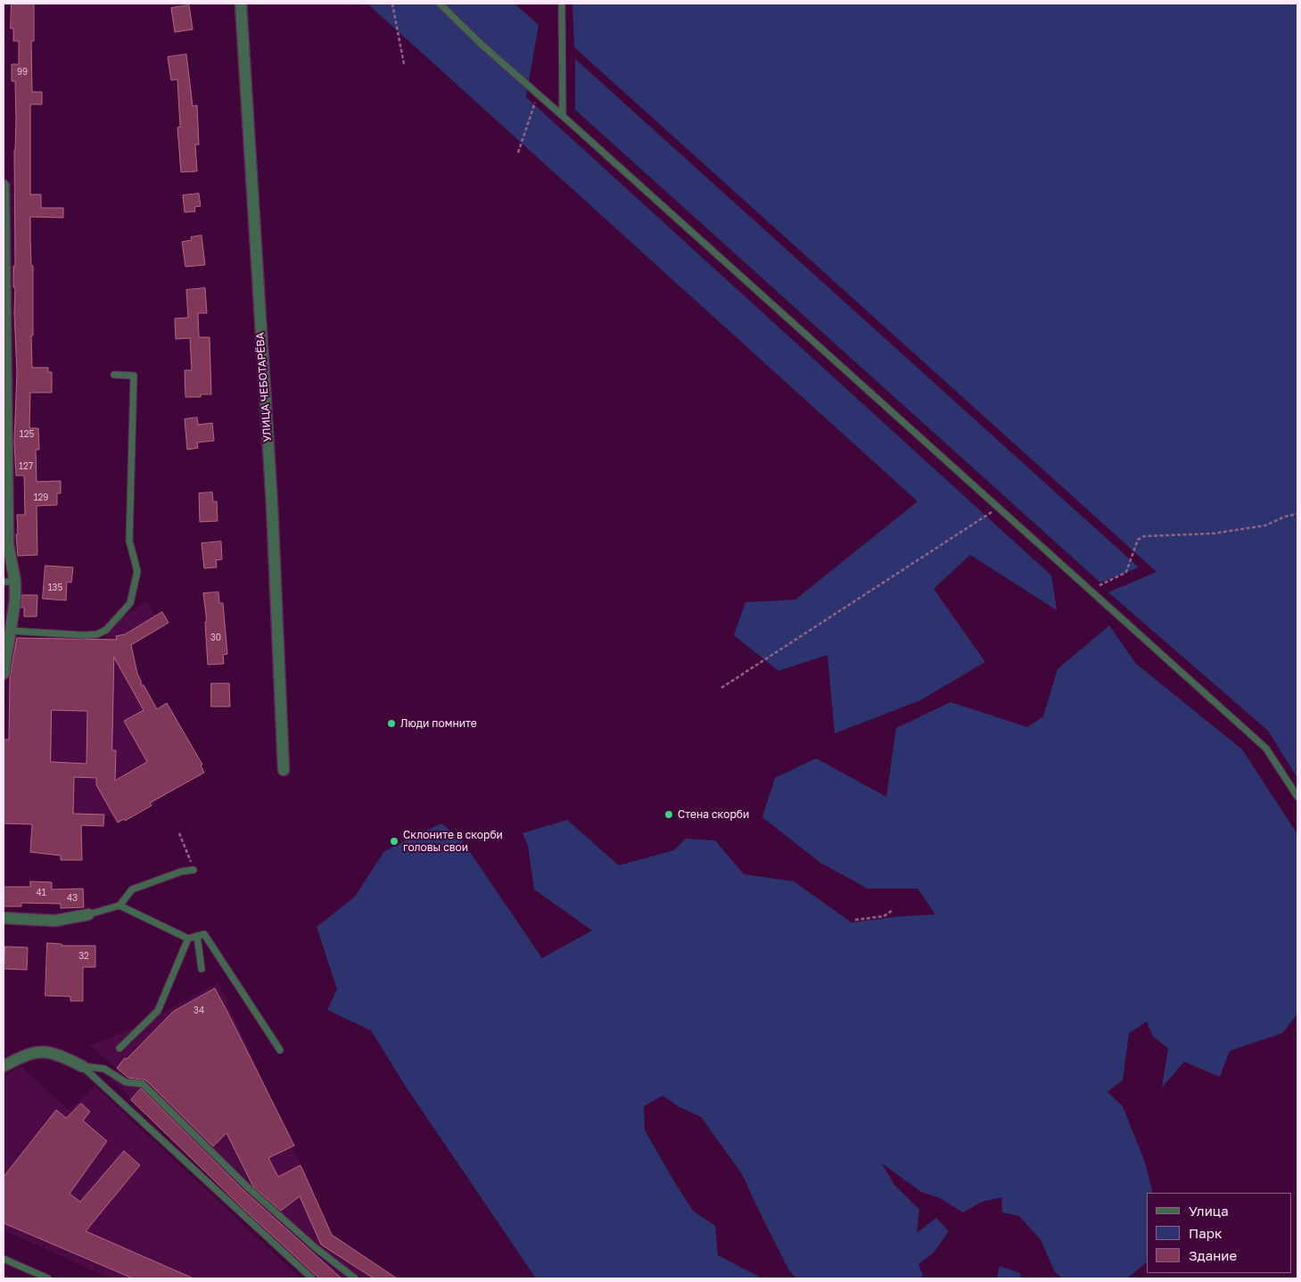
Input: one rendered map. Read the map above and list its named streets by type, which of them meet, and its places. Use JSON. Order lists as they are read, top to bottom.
{
  "streets": {
    "street": ["УЛИЦА ЧЕБОТАРЁВА"]
  },
  "places": ["Люди помните", "Стена скорби", "Склоните в скорби головы свои"],
  "house_numbers": [
    "99",
    "125",
    "127",
    "129",
    "135",
    "30",
    "41",
    "43",
    "32",
    "34"
  ],
  "legend": ["Улица", "Парк", "Здание"]
}
